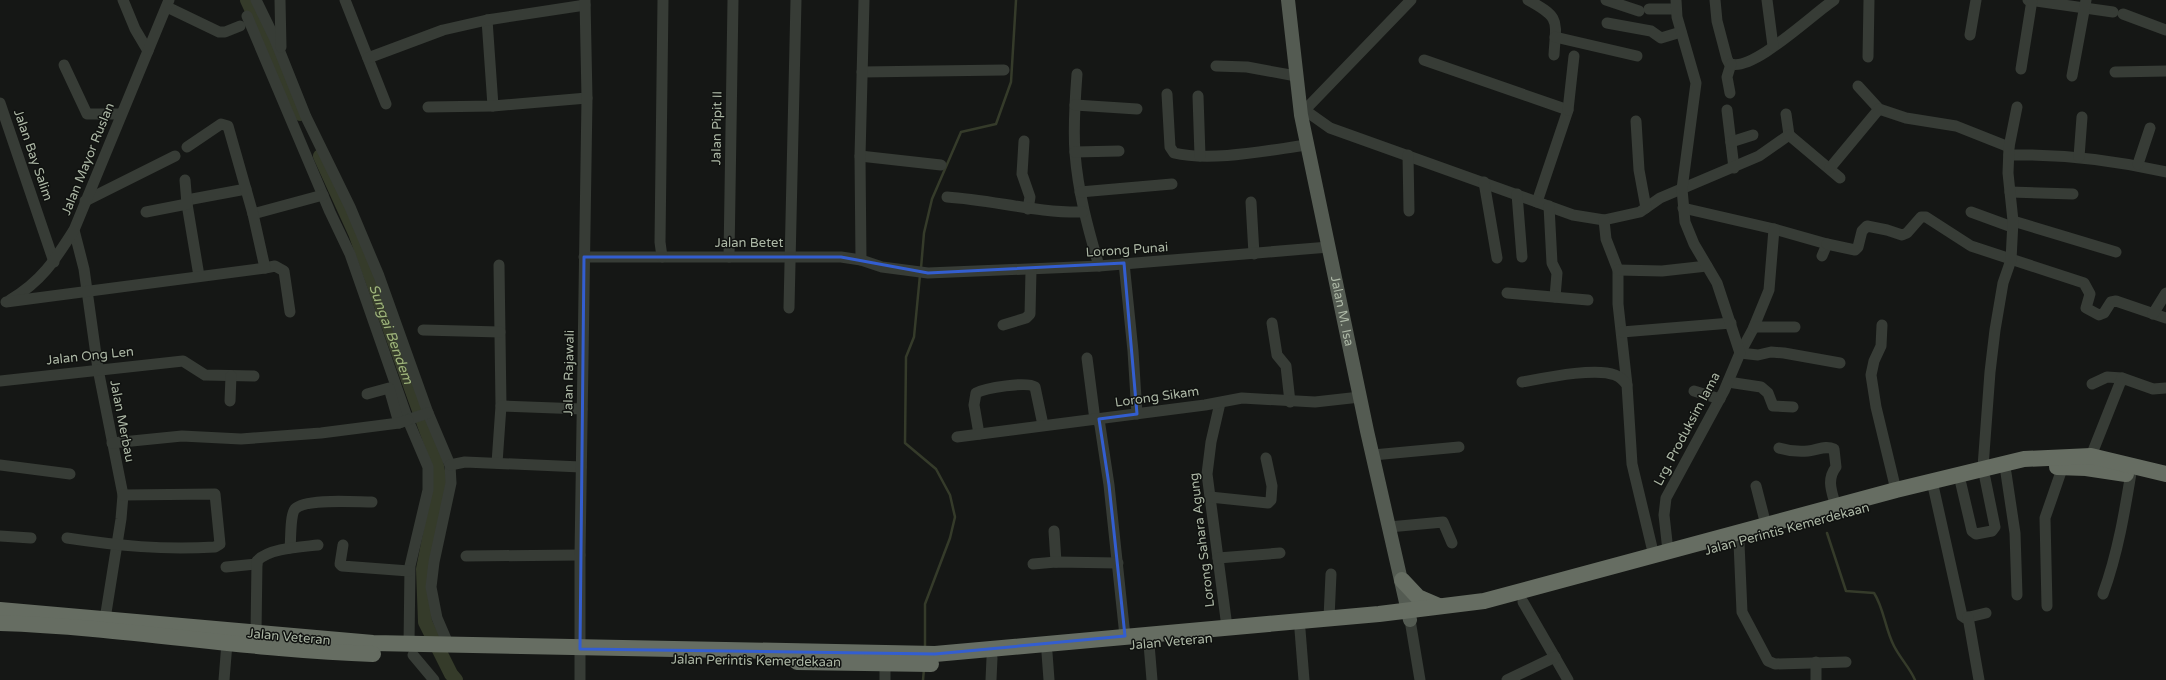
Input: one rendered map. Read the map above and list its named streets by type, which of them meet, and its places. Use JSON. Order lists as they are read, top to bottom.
{
  "streets": {
    "highway": ["Jalan Perintis Kemerdekaan", "Jalan Veteran"],
    "main road": ["Jalan M. Isa"],
    "street": [
      "Jalan Pipit II",
      "Jalan Bay Salim",
      "Jalan Mayor Ruslan",
      "Jalan Betet",
      "Lorong Punai",
      "Jalan Ong Len",
      "Jalan Rajawali",
      "Lorong Sikam",
      "Jalan Merbau",
      "Lrg. Produksim lama",
      "Lorong Sahara Agung"
    ]
  },
  "crossings": [
    ["Jalan Pipit II", "Jalan Betet"],
    ["Jalan Bay Salim", "Jalan Mayor Ruslan"],
    ["Jalan Mayor Ruslan", "Jalan Merbau"],
    ["Jalan Betet", "Lorong Punai"],
    ["Jalan Betet", "Jalan Rajawali"],
    ["Lorong Punai", "Jalan M. Isa"],
    ["Jalan M. Isa", "Lorong Sikam"],
    ["Jalan M. Isa", "Jalan Perintis Kemerdekaan"],
    ["Jalan M. Isa", "Jalan Veteran"],
    ["Jalan Ong Len", "Jalan Merbau"],
    ["Jalan Rajawali", "Jalan Perintis Kemerdekaan"],
    ["Jalan Rajawali", "Jalan Veteran"],
    ["Lorong Sikam", "Lorong Sahara Agung"],
    ["Jalan Merbau", "Jalan Veteran"],
    ["Jalan Perintis Kemerdekaan", "Jalan Veteran"],
    ["Lorong Sahara Agung", "Jalan Veteran"]
  ],
  "water": ["Sungai Bendem"]
}
